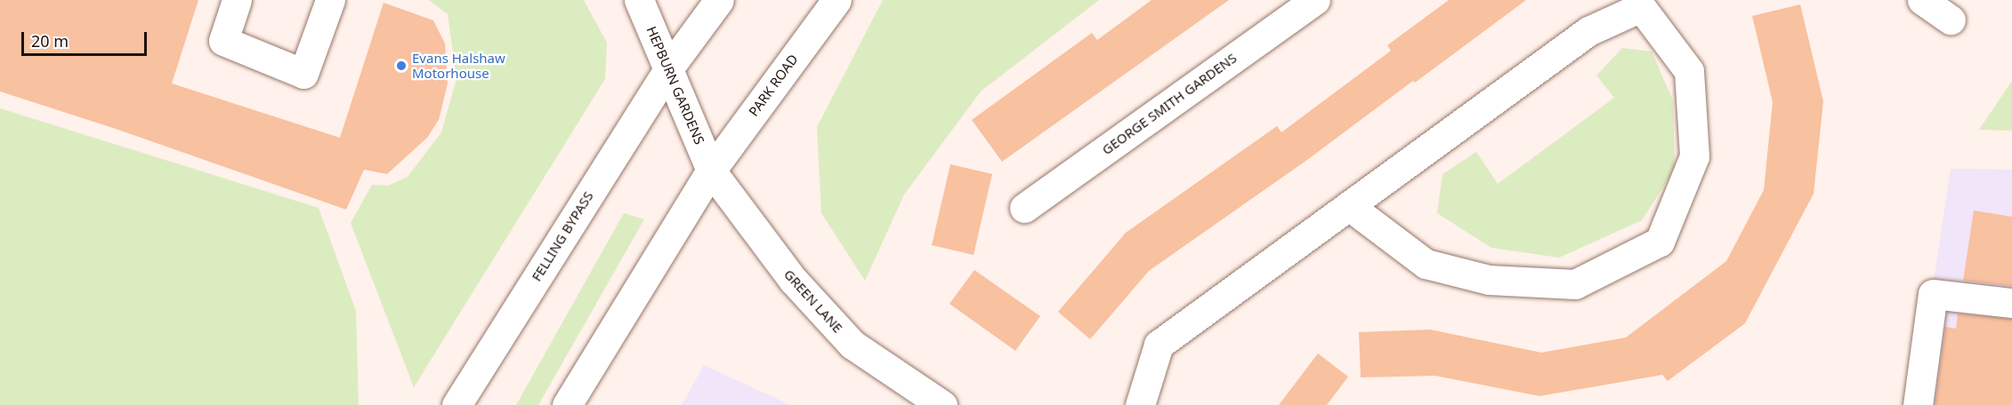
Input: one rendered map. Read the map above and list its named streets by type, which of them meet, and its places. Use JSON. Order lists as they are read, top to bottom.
{
  "streets": {
    "main road": [
      "HEPBURN GARDENS",
      "PARK ROAD",
      "GEORGE SMITH GARDENS",
      "FELLING BYPASS",
      "GREEN LANE"
    ]
  },
  "crossings": [
    ["HEPBURN GARDENS", "PARK ROAD"],
    ["HEPBURN GARDENS", "FELLING BYPASS"],
    ["HEPBURN GARDENS", "GREEN LANE"],
    ["PARK ROAD", "GREEN LANE"]
  ],
  "places": ["Evans Halshaw Motorhouse"],
  "scale_bar": "20 m"
}
